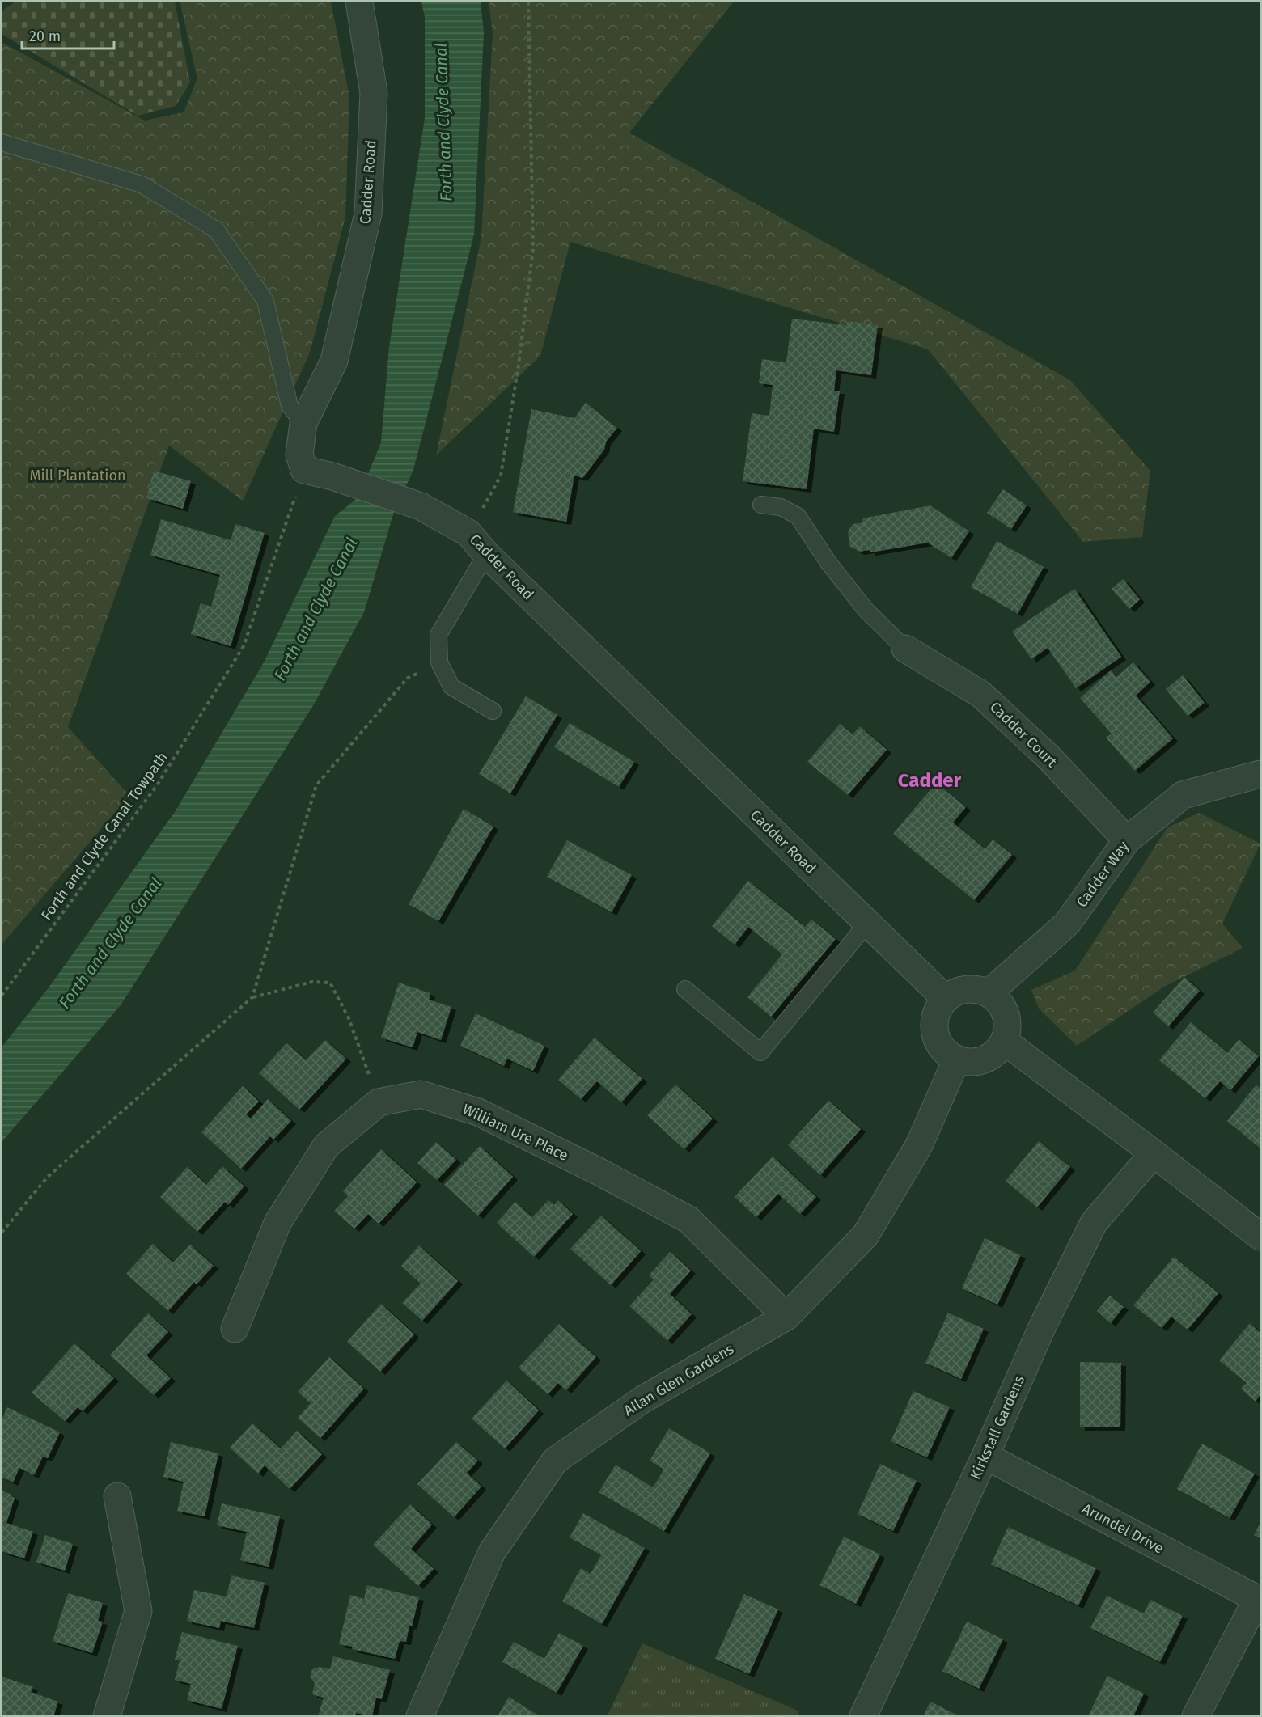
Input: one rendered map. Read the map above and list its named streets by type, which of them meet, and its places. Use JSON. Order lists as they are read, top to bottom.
{
  "streets": {
    "street": [
      "Cadder Road",
      "Cadder Court",
      "Cadder Way",
      "William Ure Place",
      "Allan Glen Gardens",
      "Kirkstall Gardens",
      "Arundel Drive"
    ],
    "path": ["Forth and Clyde Canal Towpath"]
  },
  "crossings": [
    ["Cadder Road", "Forth and Clyde Canal Towpath"],
    ["Cadder Road", "Cadder Way"],
    ["Cadder Road", "Allan Glen Gardens"],
    ["Cadder Court", "Cadder Way"],
    ["Cadder Way", "Allan Glen Gardens"],
    ["William Ure Place", "Allan Glen Gardens"],
    ["Kirkstall Gardens", "Arundel Drive"]
  ],
  "districts": ["Cadder"],
  "water": ["Forth and Clyde Canal"],
  "parks": ["Mill Plantation"],
  "scale_bar": "20 m"
}
